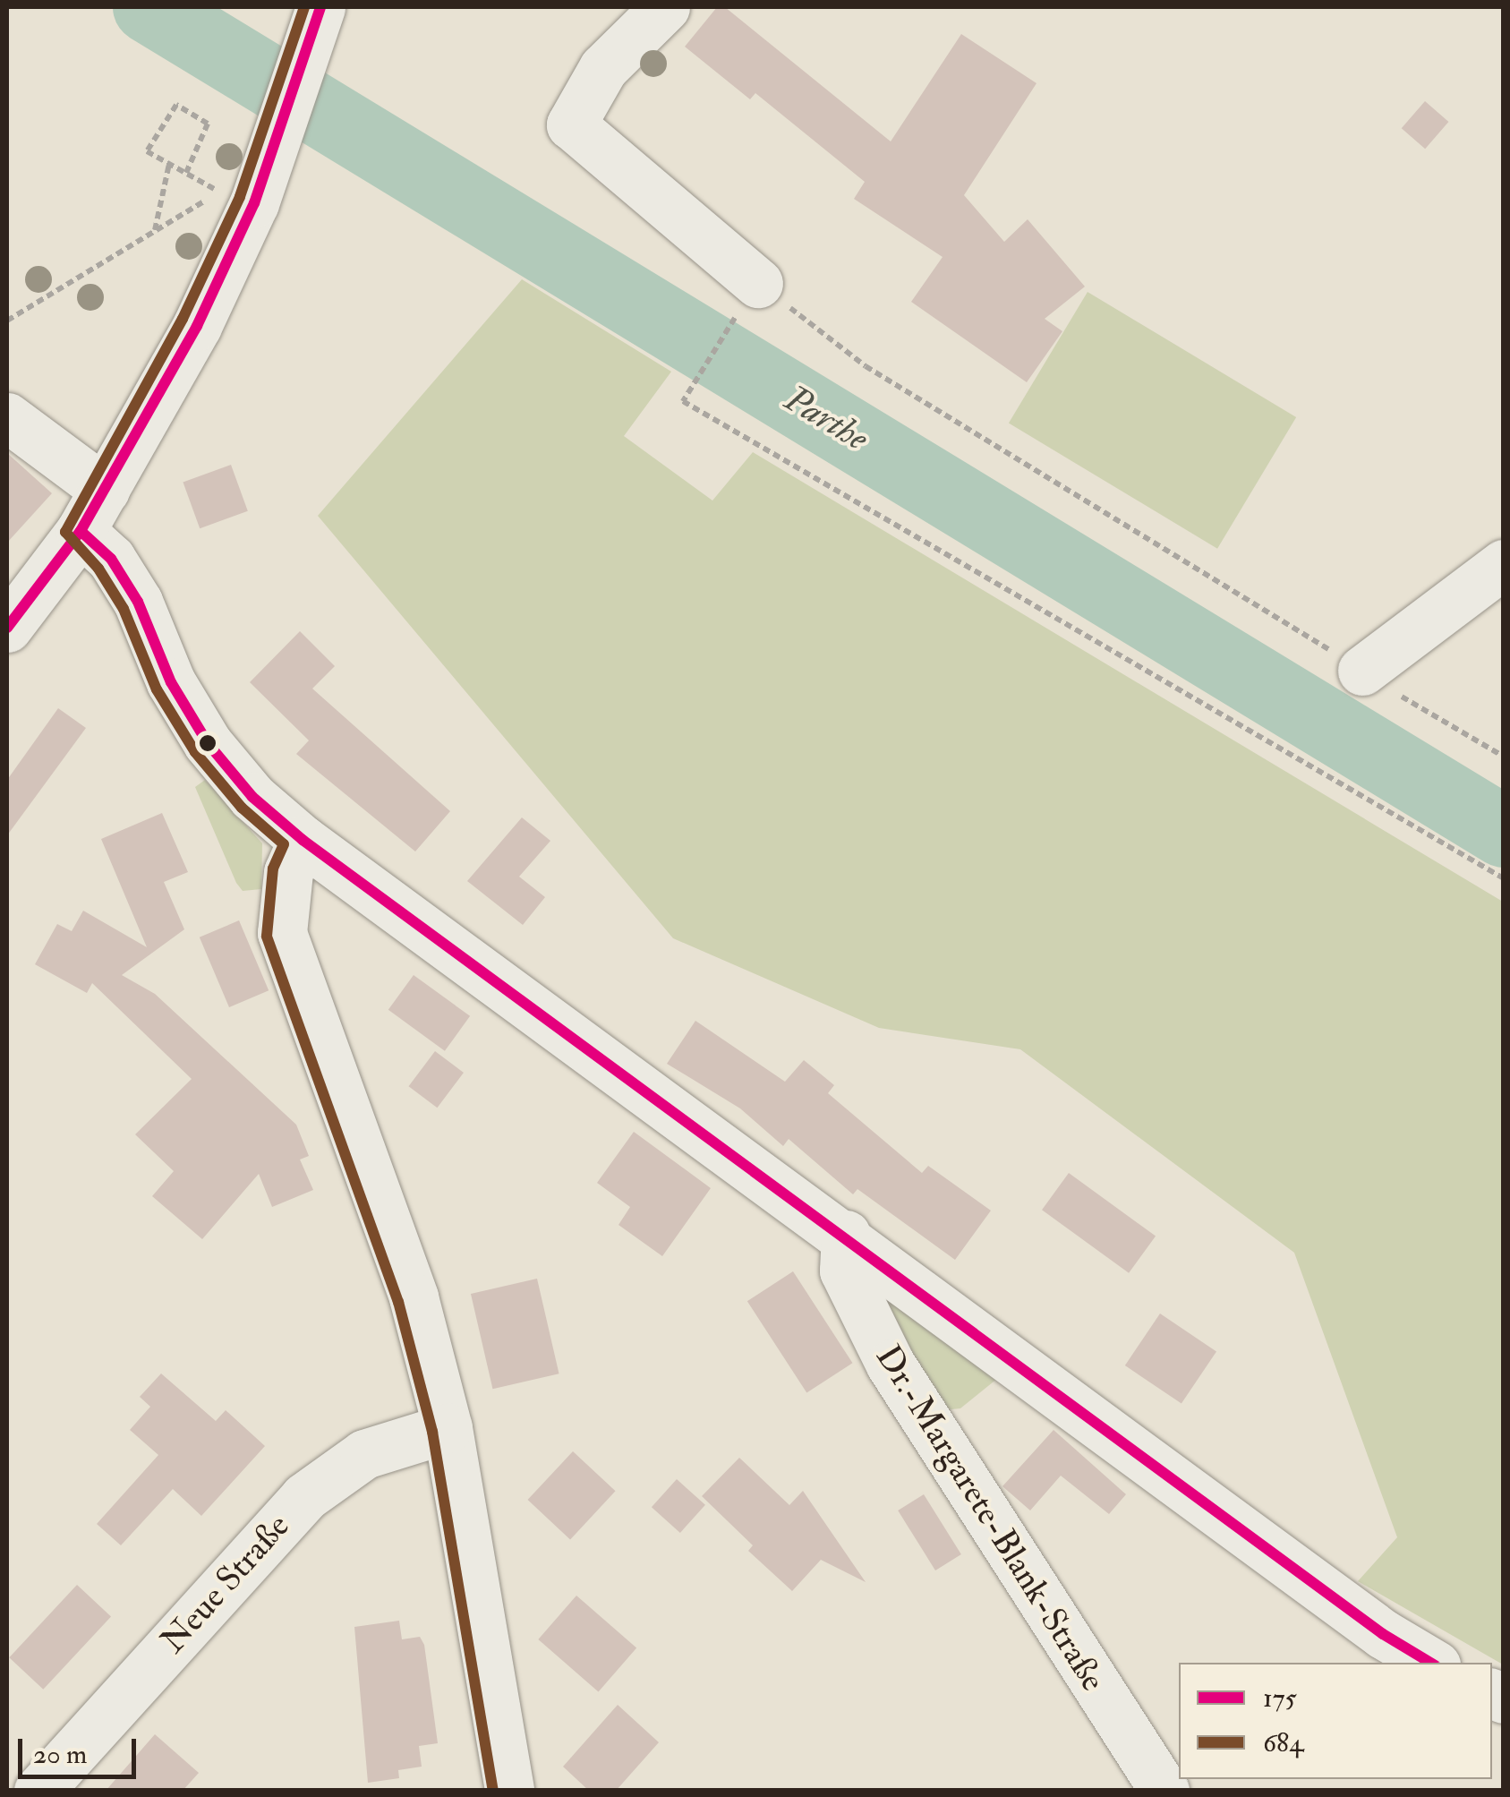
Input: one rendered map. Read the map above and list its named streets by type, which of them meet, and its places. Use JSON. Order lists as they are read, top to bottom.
{
  "streets": {
    "street": ["Dr.-Margarete-Blank-Straße", "Neue Straße"]
  },
  "water": ["Parthe"],
  "lines": ["transit line 175", "transit line 684"],
  "legend": ["175", "684"],
  "scale_bar": "20 m"
}
